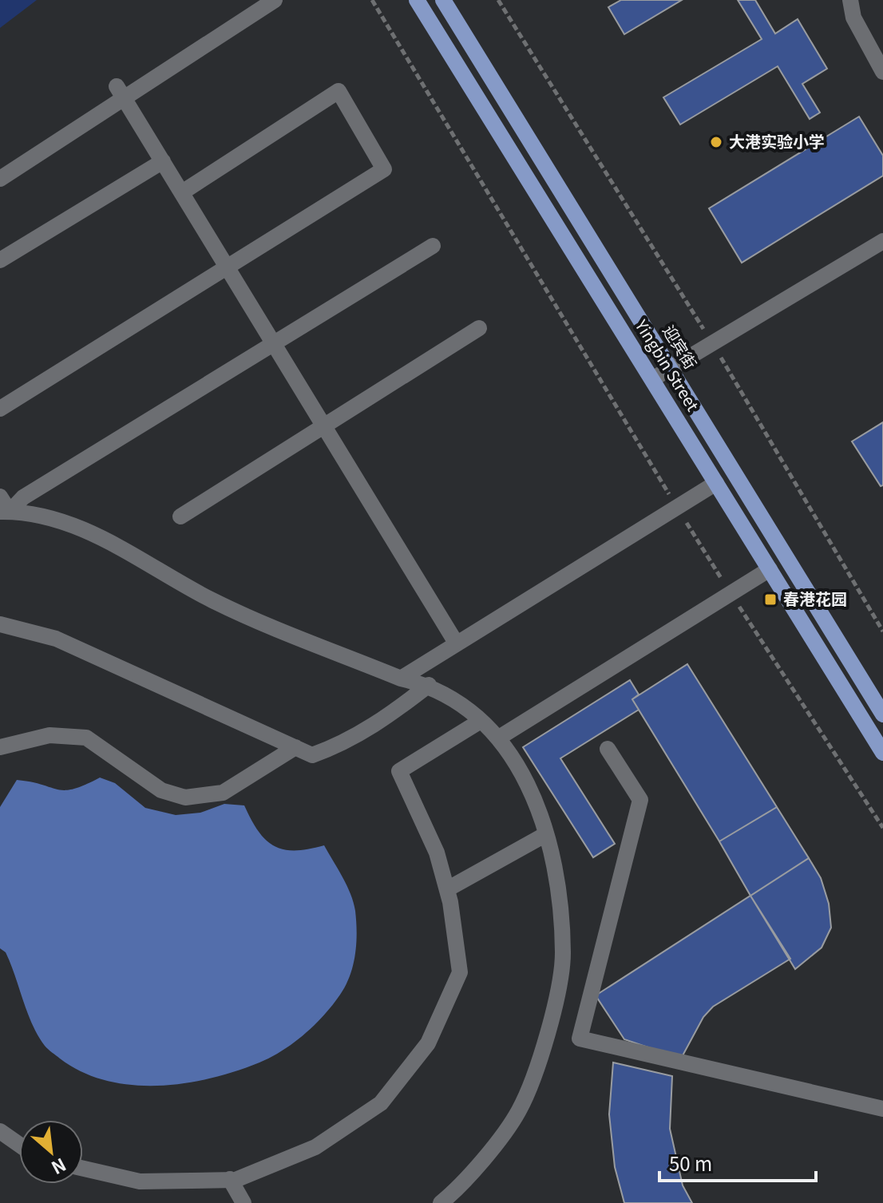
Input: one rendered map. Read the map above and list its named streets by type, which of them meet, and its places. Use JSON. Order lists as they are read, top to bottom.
{
  "streets": {
    "main road": ["迎宾街", "Yingbin Street"]
  },
  "places": {
    "other": ["大港实验小学"],
    "transit": ["春港花园"]
  },
  "scale_bar": "50 m",
  "north": "bottom right"
}
